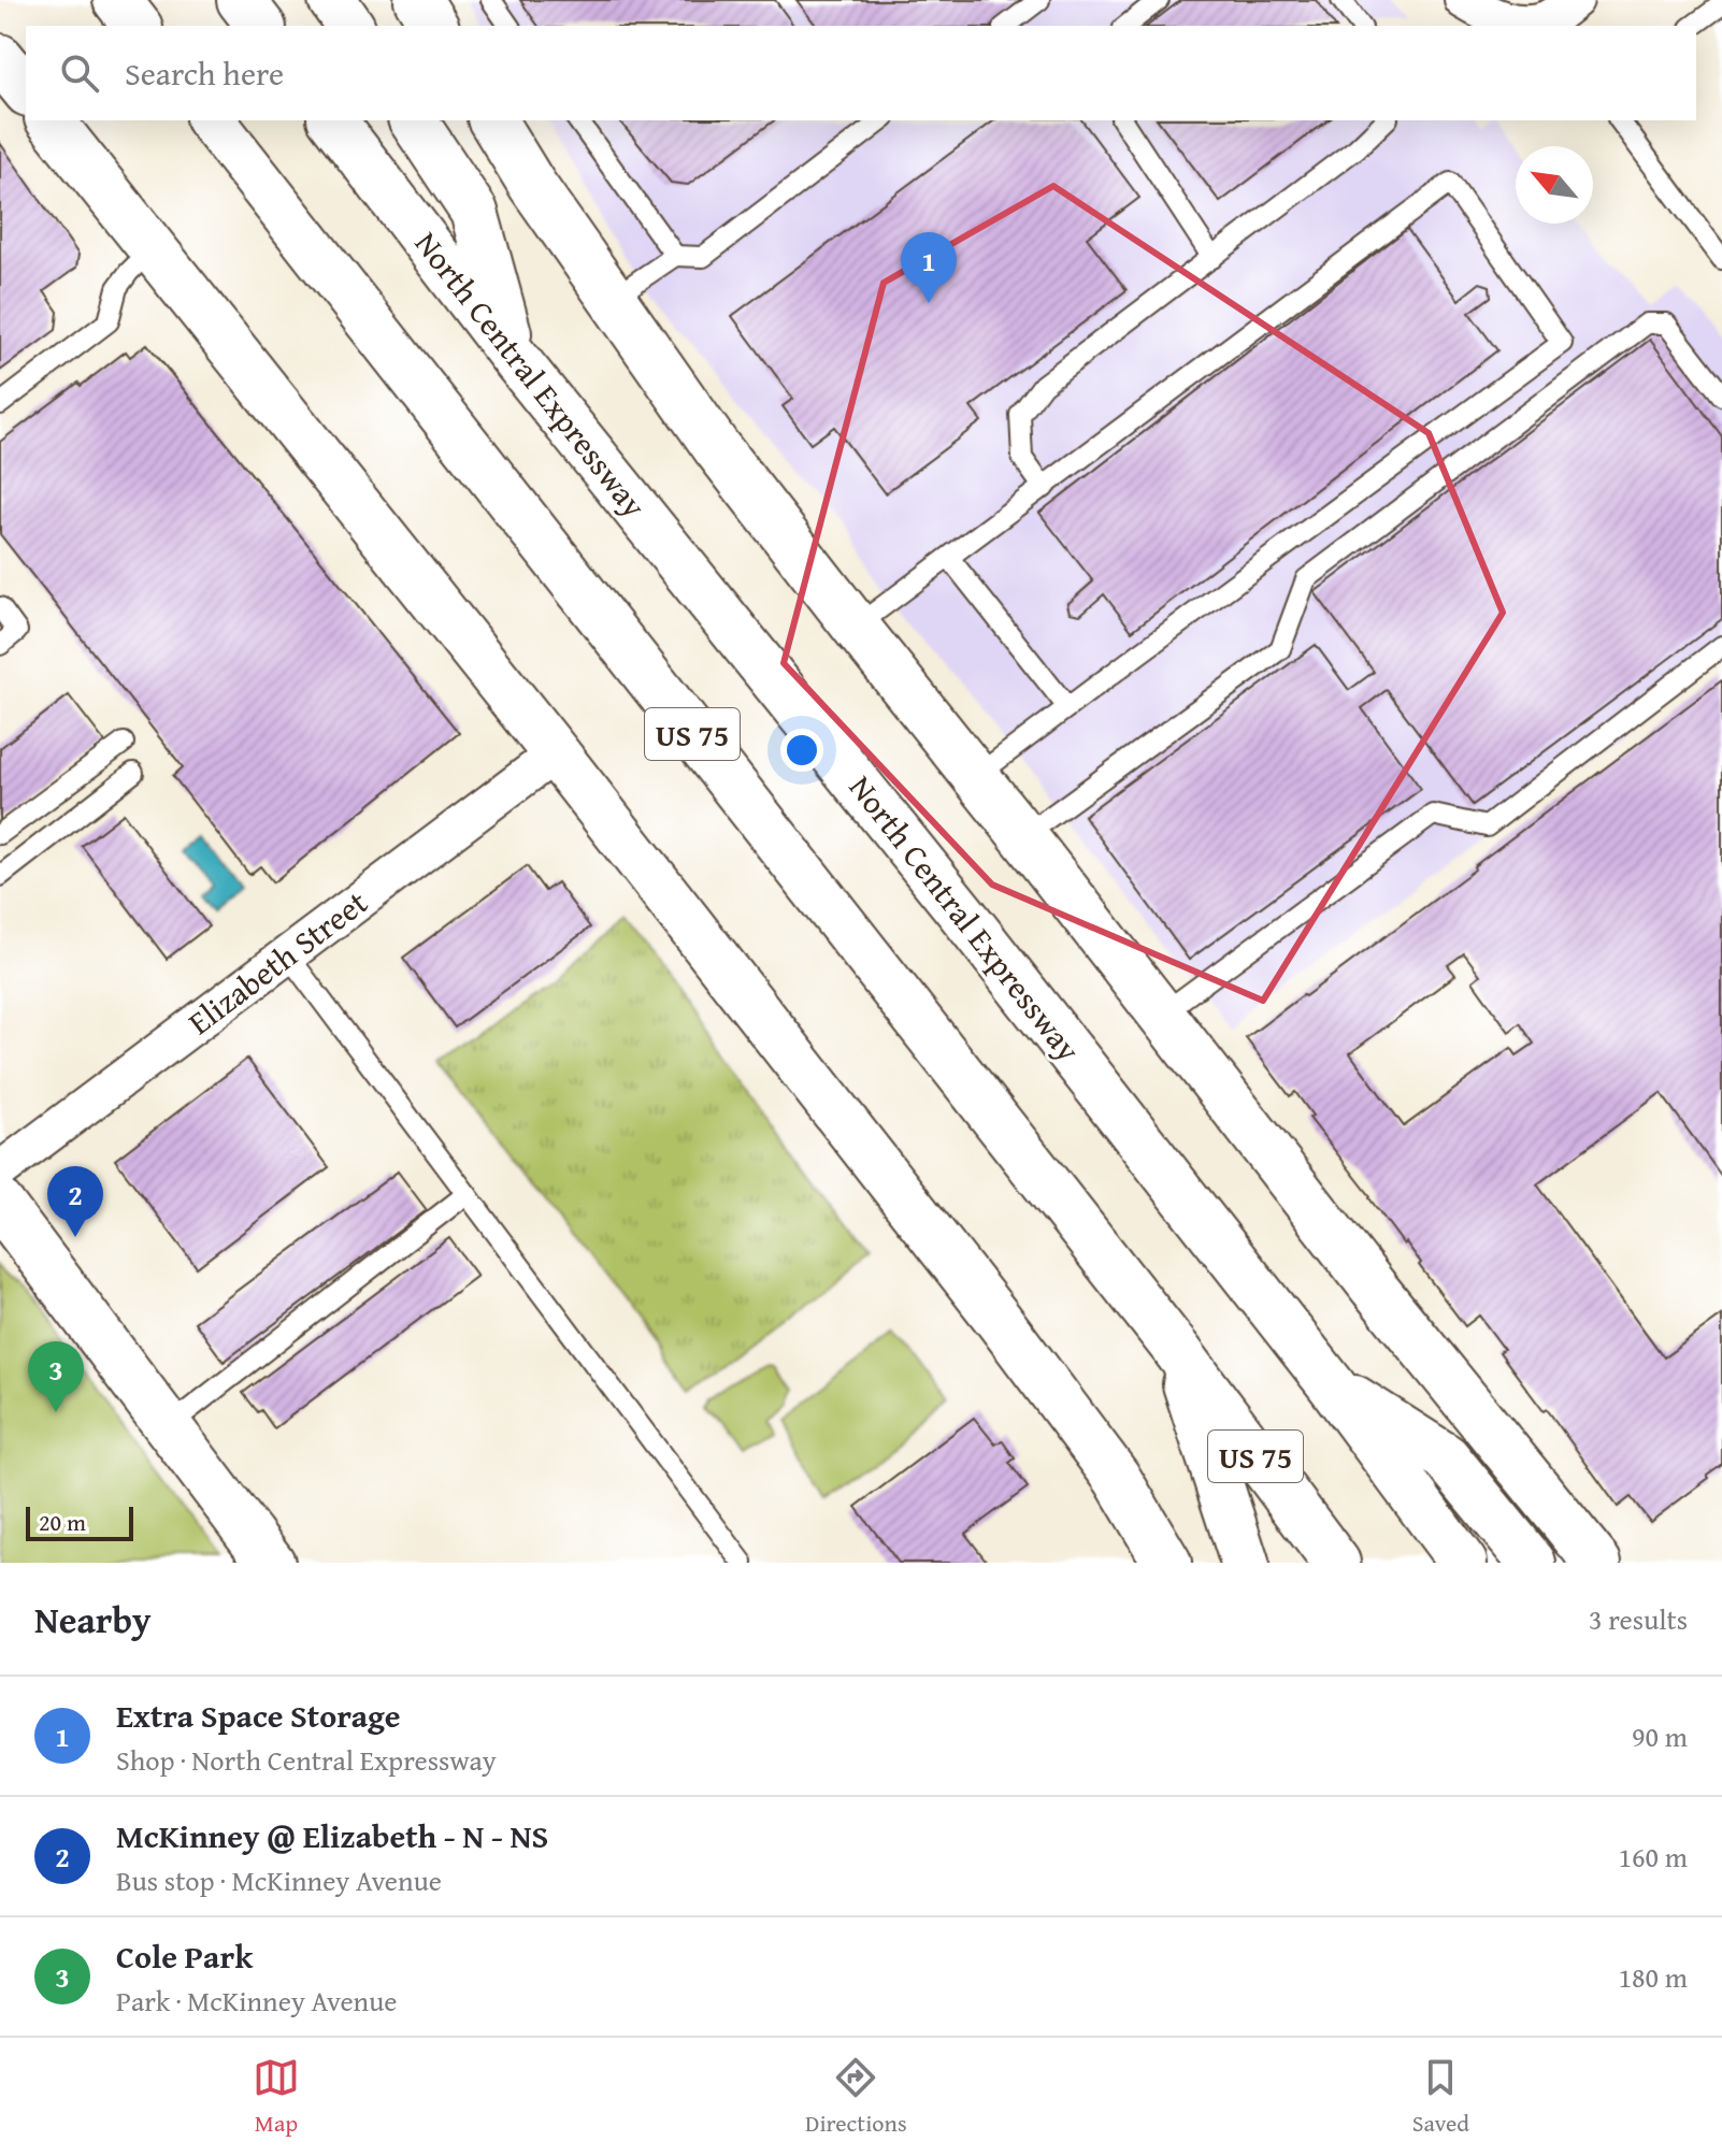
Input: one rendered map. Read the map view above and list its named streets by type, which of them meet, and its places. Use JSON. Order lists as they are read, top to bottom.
{
  "streets": {
    "main road": ["North Central Expressway", "US 75"],
    "street": ["Elizabeth Street"]
  },
  "scale_bar": "20 m",
  "north": "top left",
  "page": {
    "search": "Search here",
    "pins": ["1", "2", "3"],
    "scale": "20 m",
    "heading": ["Nearby", "3 results"],
    "list": [
      {
        "mark": "1",
        "name": "Extra Space Storage",
        "note": "Shop · North Central Expressway",
        "value": "90 m"
      },
      {
        "mark": "2",
        "name": "McKinney @ Elizabeth - N - NS",
        "note": "Bus stop · McKinney Avenue",
        "value": "160 m"
      },
      {
        "mark": "3",
        "name": "Cole Park",
        "note": "Park · McKinney Avenue",
        "value": "180 m"
      }
    ],
    "nav": ["Map", "Directions", "Saved"]
  }
}
